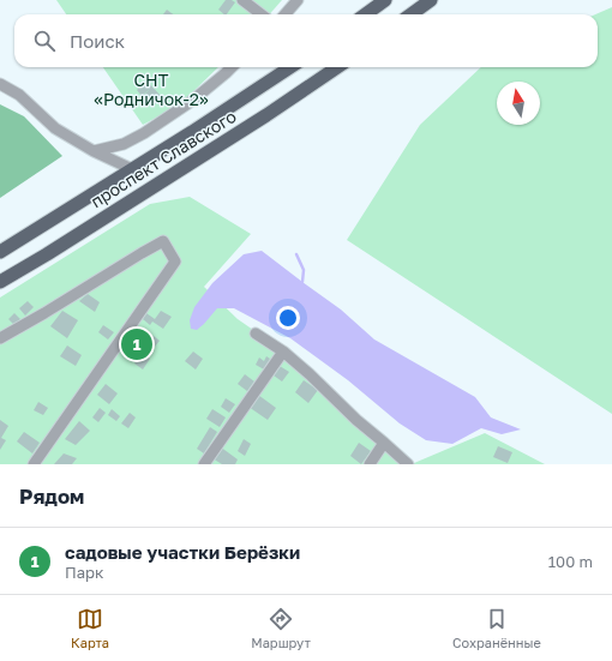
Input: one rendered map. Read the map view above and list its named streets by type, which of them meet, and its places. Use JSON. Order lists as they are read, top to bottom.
{
  "streets": {
    "main road": ["проспект Славского"]
  },
  "parks": ["СНТ «Родничок-2»"],
  "north": "top",
  "page": {
    "search": "Поиск",
    "pins": "1",
    "heading": "Рядом",
    "list": [
      {
        "mark": "1",
        "name": "садовые участки Берёзки",
        "note": "Парк",
        "value": "100 m"
      }
    ],
    "nav": ["Карта", "Маршрут", "Сохранённые"]
  }
}
